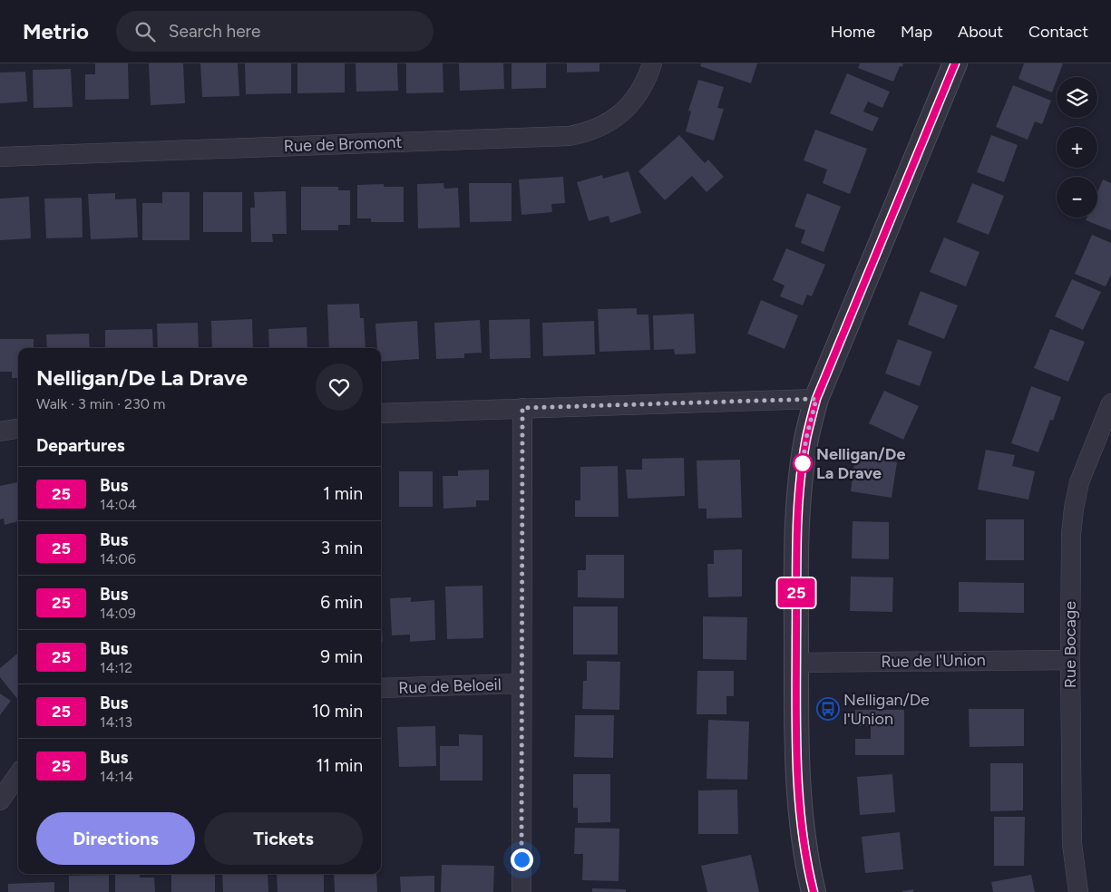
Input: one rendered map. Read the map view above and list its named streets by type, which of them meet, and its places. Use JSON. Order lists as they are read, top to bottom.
{
  "streets": {
    "street": [
      "Rue de Bromont",
      "Rue Bocage",
      "Rue de l'Union",
      "Rue de Beloeil"
    ]
  },
  "crossings": [
    ["Rue Bocage", "Rue de l'Union"]
  ],
  "places": {
    "other": ["Nelligan/De La Drave"],
    "bus stop": ["Nelligan/De l'Union"]
  },
  "lines": ["bus line 25"],
  "page": {
    "header": "Metrio",
    "search": "Search here",
    "nav": [
      "Home",
      "Map",
      "About",
      "Contact"
    ],
    "on_map": "25",
    "map_buttons": ["+", "−"],
    "heading": [
      ["Nelligan/De La Drave", "Walk · 3 min · 230 m"],
      "Departures"
    ],
    "list": [
      {
        "mark": "25",
        "name": "Bus",
        "note": "14:04",
        "value": "1 min"
      },
      {
        "mark": "25",
        "name": "Bus",
        "note": "14:06",
        "value": "3 min"
      },
      {
        "mark": "25",
        "name": "Bus",
        "note": "14:09",
        "value": "6 min"
      },
      {
        "mark": "25",
        "name": "Bus",
        "note": "14:12",
        "value": "9 min"
      },
      {
        "mark": "25",
        "name": "Bus",
        "note": "14:13",
        "value": "10 min"
      },
      {
        "mark": "25",
        "name": "Bus",
        "note": "14:14",
        "value": "11 min"
      }
    ],
    "buttons": ["Directions", "Tickets"]
  }
}
